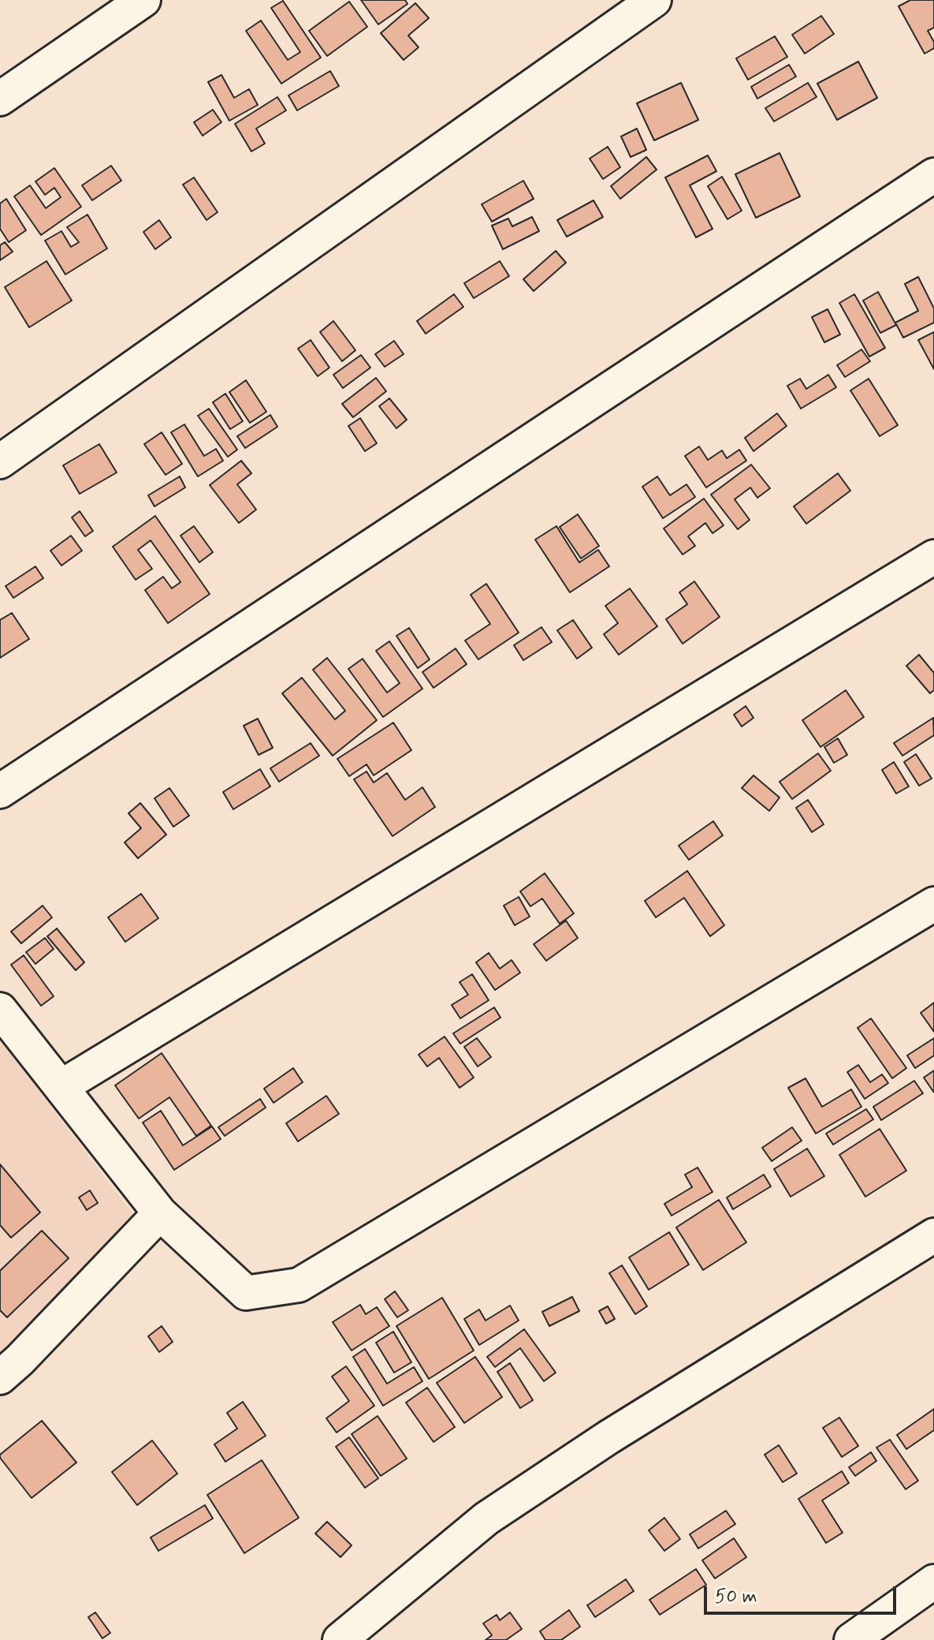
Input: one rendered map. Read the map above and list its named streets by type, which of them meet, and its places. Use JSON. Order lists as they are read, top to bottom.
{
  "scale_bar": "50 m"
}
